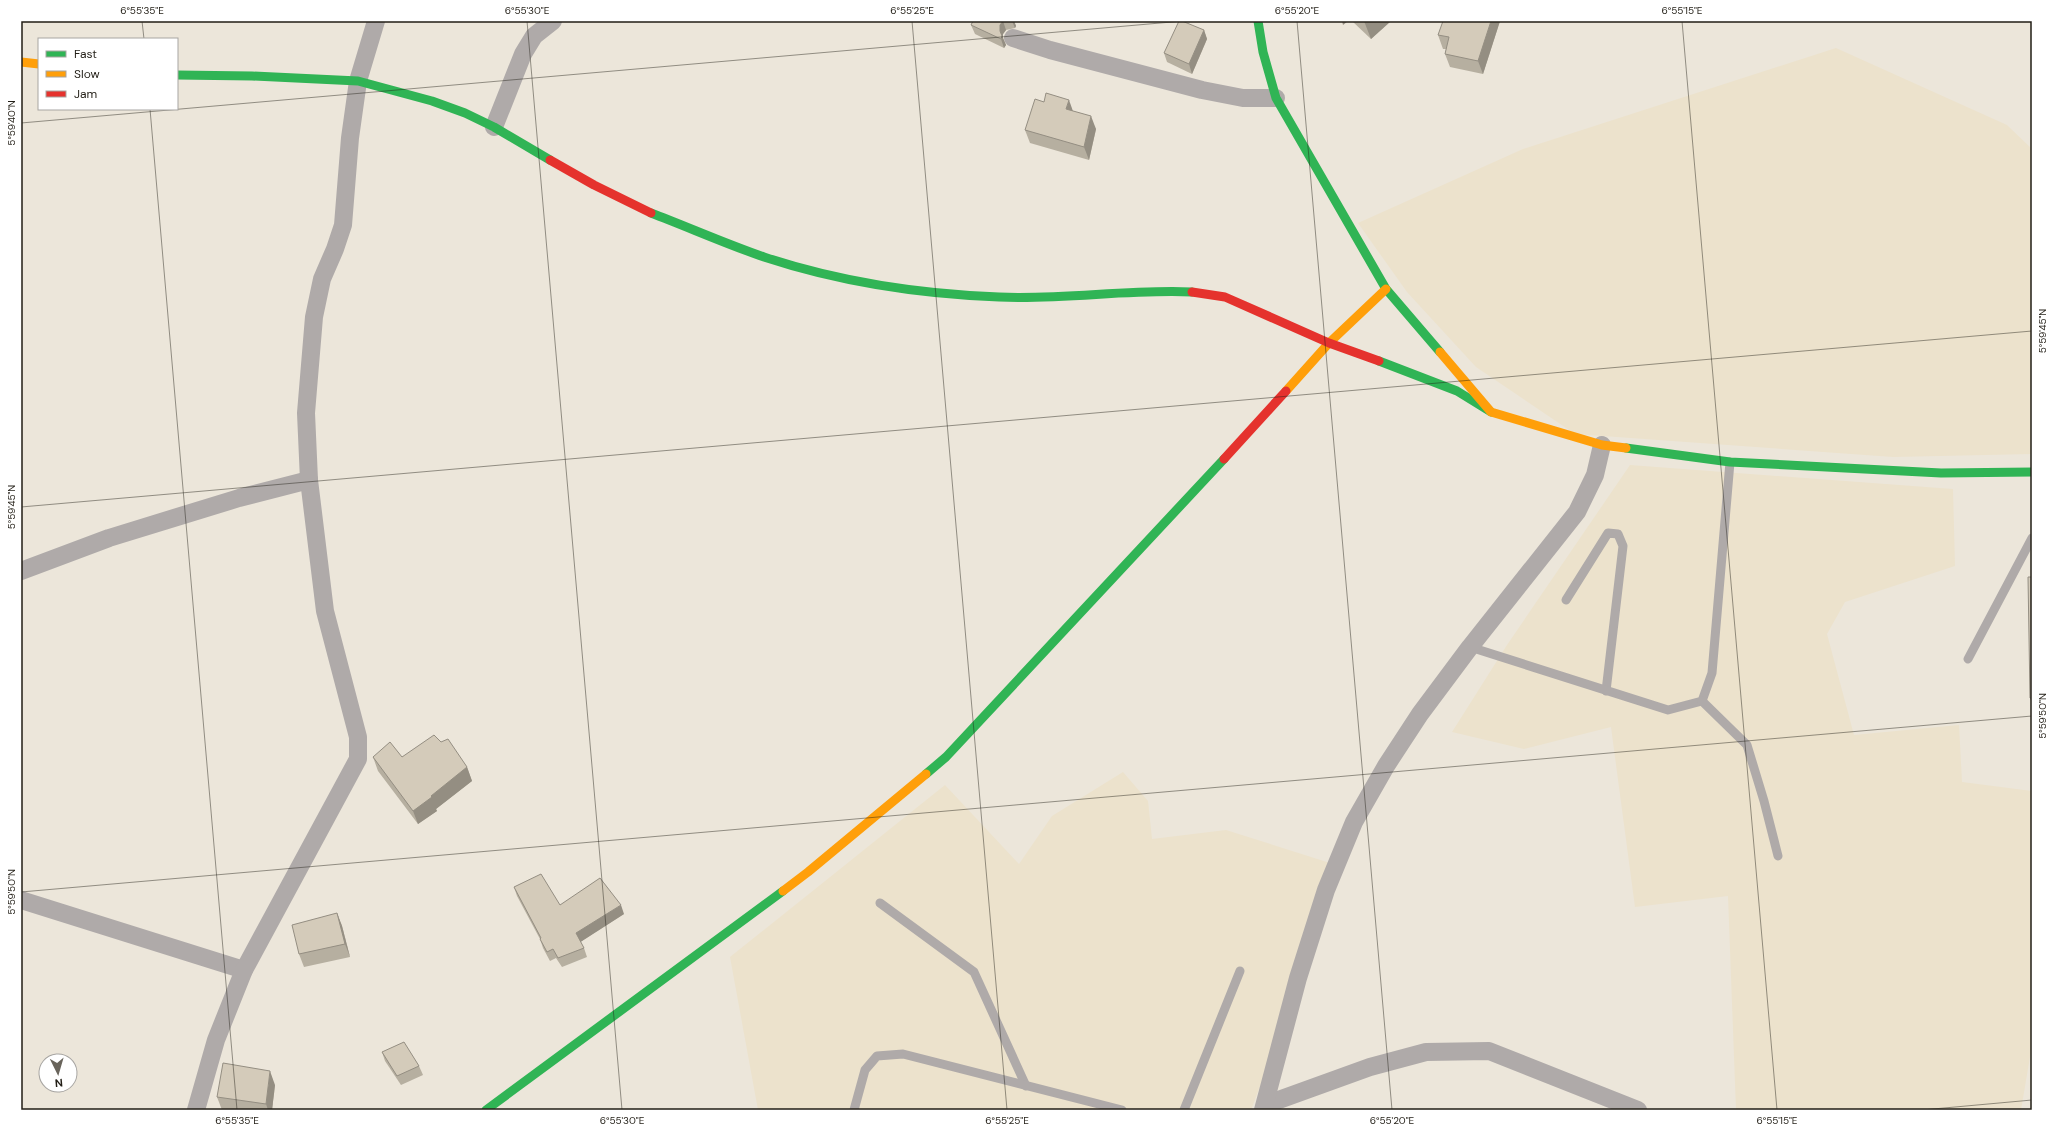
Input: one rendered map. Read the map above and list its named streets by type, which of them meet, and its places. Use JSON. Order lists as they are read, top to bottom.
{
  "legend": ["Fast", "Slow", "Jam"],
  "north": "bottom",
  "coordinates": [
    "6°55'35\"E",
    "6°55'30\"E",
    "6°55'25\"E",
    "6°55'20\"E",
    "6°55'15\"E",
    "5°59'40\"N",
    "5°59'45\"N",
    "5°59'50\"N"
  ]
}
